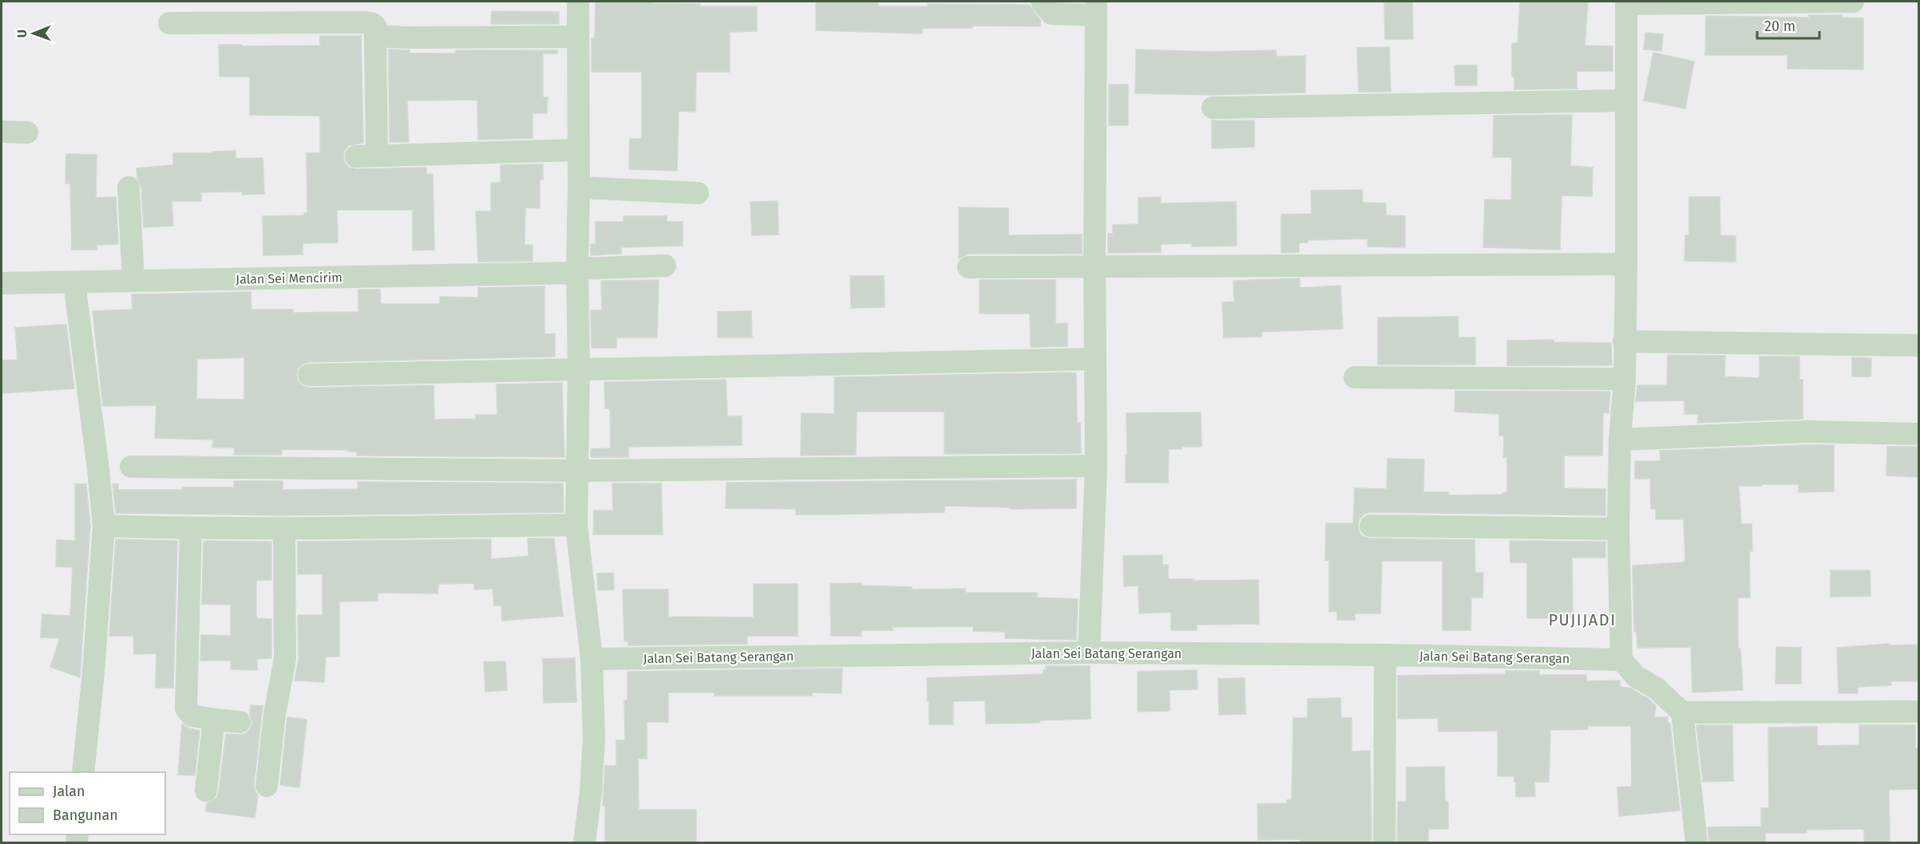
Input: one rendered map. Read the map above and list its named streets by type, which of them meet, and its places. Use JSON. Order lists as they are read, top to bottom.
{
  "streets": {
    "street": ["Jalan Sei Mencirim", "Jalan Sei Batang Serangan"]
  },
  "districts": ["PUJIJADI"],
  "legend": ["Jalan", "Bangunan"],
  "scale_bar": "20 m",
  "north": "left"
}
